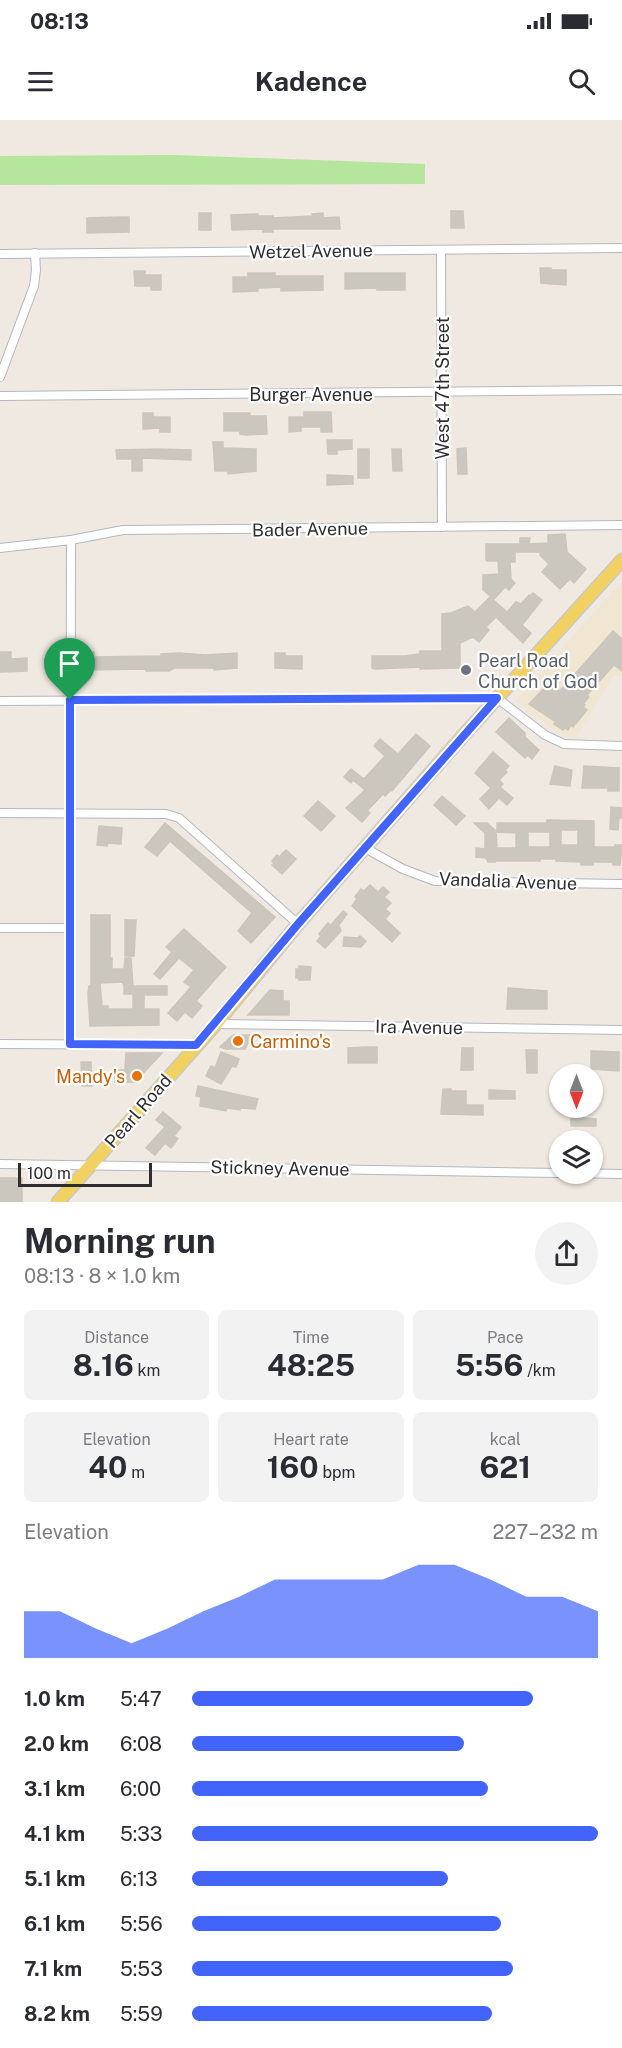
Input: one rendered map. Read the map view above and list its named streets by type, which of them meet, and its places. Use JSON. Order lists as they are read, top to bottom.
{
  "streets": {
    "main road": ["Pearl Road"],
    "street": [
      "Wetzel Avenue",
      "West 47th Street",
      "Burger Avenue",
      "Bader Avenue",
      "Vandalia Avenue",
      "Ira Avenue",
      "Stickney Avenue"
    ]
  },
  "crossings": [
    ["Wetzel Avenue", "West 47th Street"],
    ["West 47th Street", "Burger Avenue"],
    ["West 47th Street", "Bader Avenue"],
    ["Vandalia Avenue", "Pearl Road"],
    ["Ira Avenue", "Pearl Road"],
    ["Pearl Road", "Stickney Avenue"]
  ],
  "places": ["Pearl Road Church of God", "Carmino's", "Mandy's"],
  "scale_bar": "100 m",
  "north": "bottom",
  "page": {
    "status": "08:13",
    "header": "Kadence",
    "scale": "100 m",
    "heading": ["Morning run", "08:13 · 8 × 1.0 km"],
    "stats": [
      ["Distance", "8.16 km"],
      ["Time", "48:25"],
      ["Pace", "5:56 /km"],
      ["Elevation", "40 m"],
      ["Heart rate", "160 bpm"],
      ["kcal", "621"]
    ],
    "chart": ["Elevation", "227–232 m"],
    "list": [
      {
        "name": "1.0 km",
        "note": "5:47"
      },
      {
        "name": "2.0 km",
        "note": "6:08"
      },
      {
        "name": "3.1 km",
        "note": "6:00"
      },
      {
        "name": "4.1 km",
        "note": "5:33"
      },
      {
        "name": "5.1 km",
        "note": "6:13"
      },
      {
        "name": "6.1 km",
        "note": "5:56"
      },
      {
        "name": "7.1 km",
        "note": "5:53"
      },
      {
        "name": "8.2 km",
        "note": "5:59"
      }
    ]
  }
}
